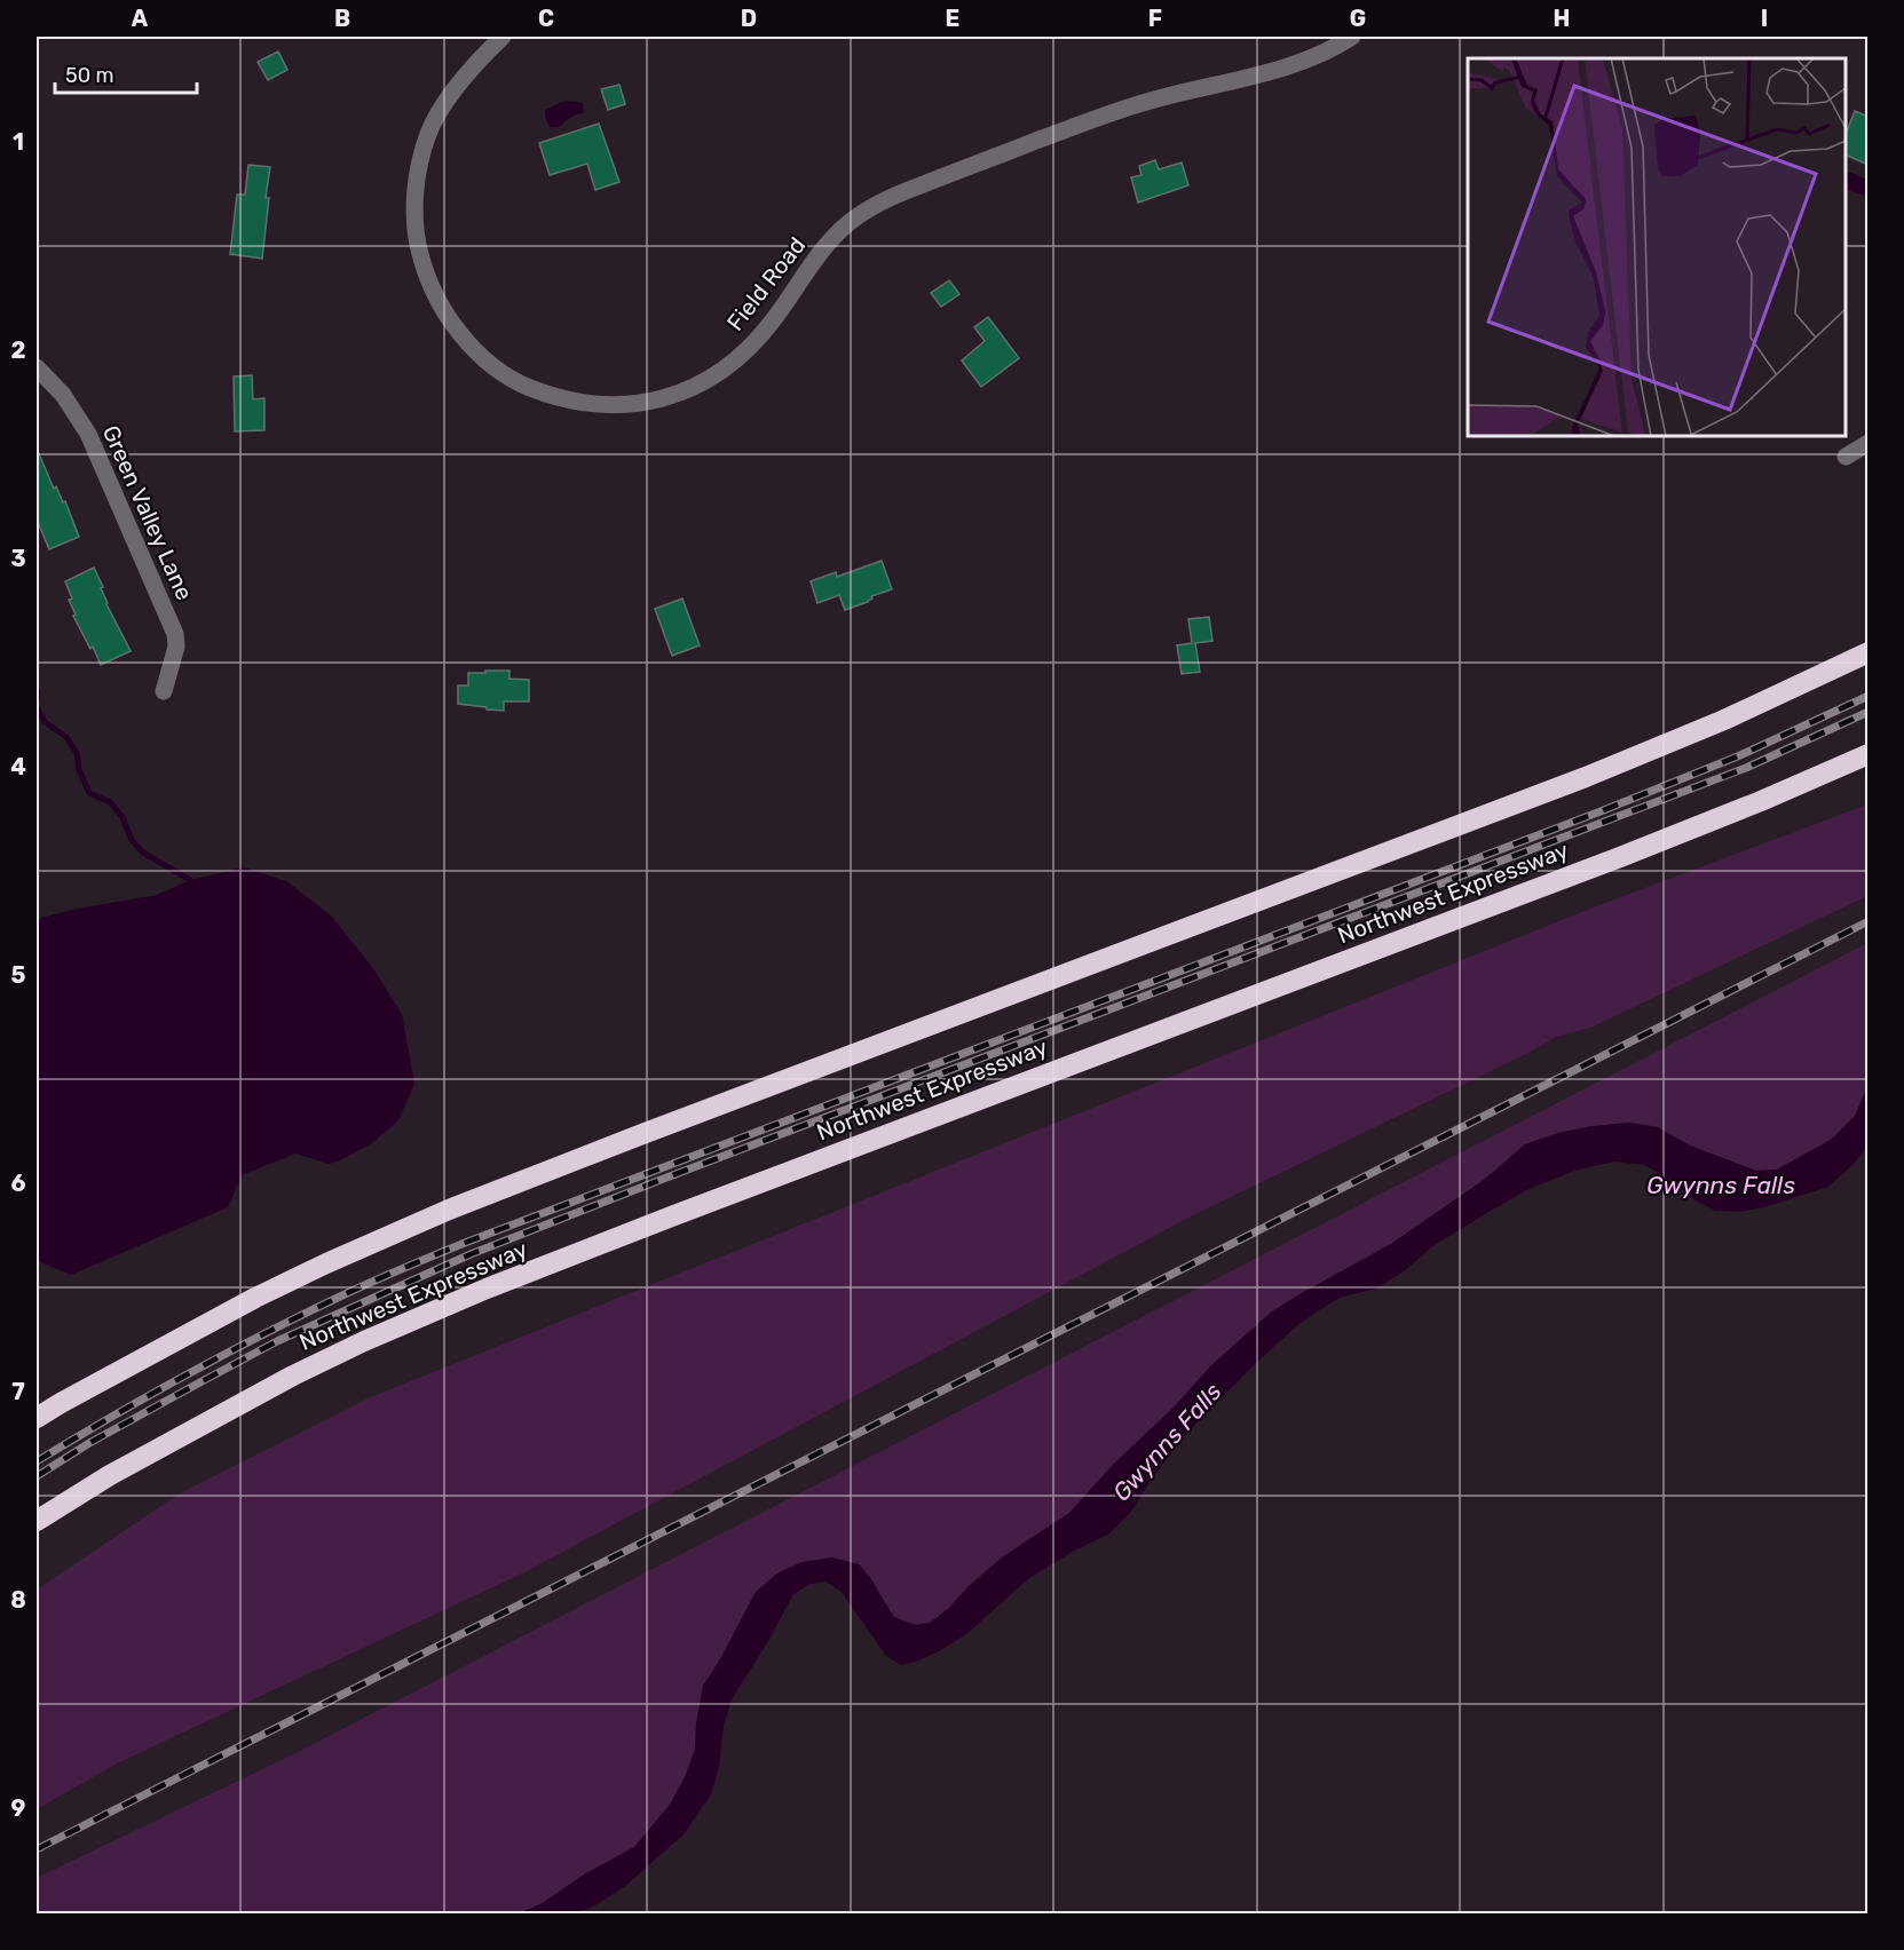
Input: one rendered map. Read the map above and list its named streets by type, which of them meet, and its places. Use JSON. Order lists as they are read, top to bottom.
{
  "streets": {
    "highway": ["Northwest Expressway"],
    "street": ["Field Road", "Green Valley Lane"]
  },
  "water": ["Gwynns Falls"],
  "scale_bar": "50 m",
  "grid": {
    "columns": [
      "A",
      "B",
      "C",
      "D",
      "E",
      "F",
      "G",
      "H",
      "I"
    ],
    "rows": [
      "1",
      "2",
      "3",
      "4",
      "5",
      "6",
      "7",
      "8",
      "9"
    ]
  }
}
